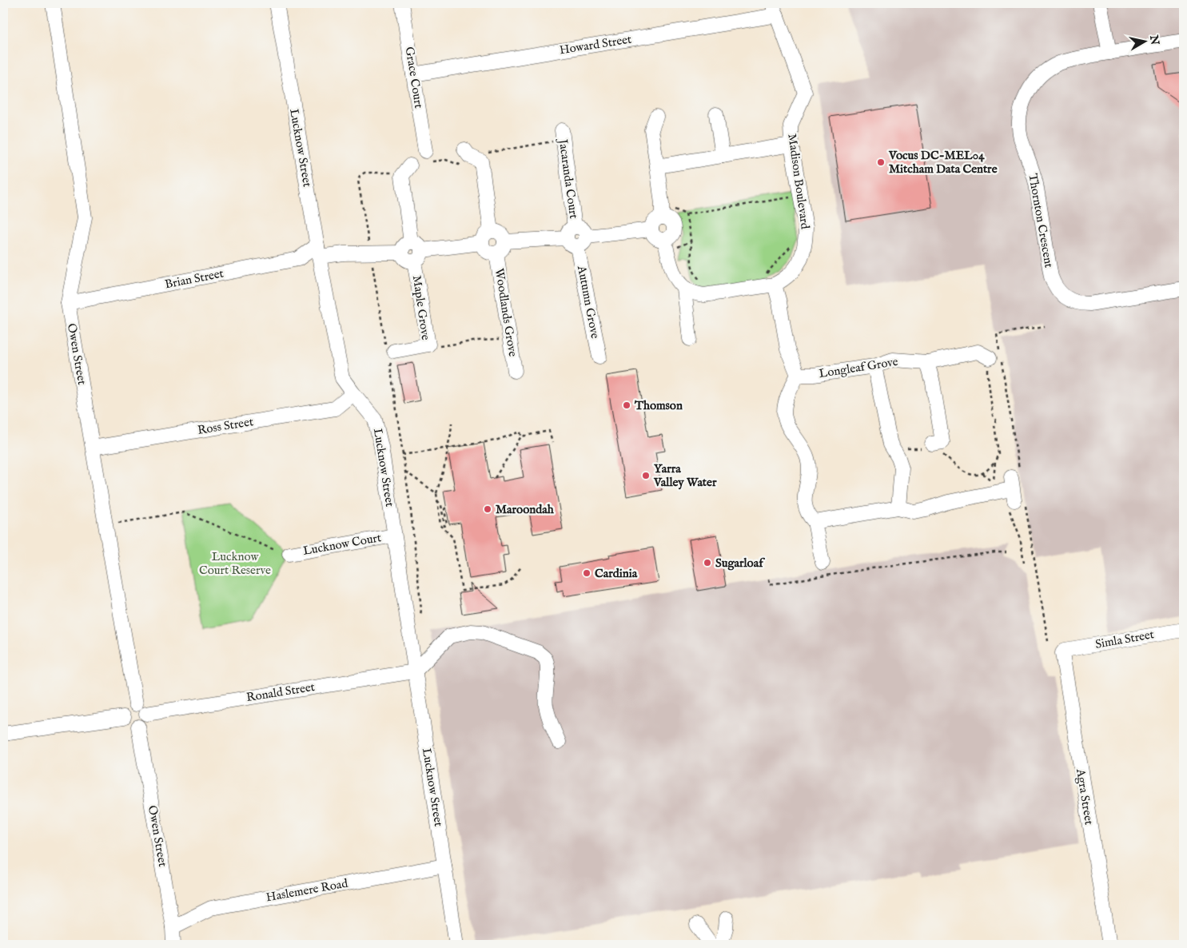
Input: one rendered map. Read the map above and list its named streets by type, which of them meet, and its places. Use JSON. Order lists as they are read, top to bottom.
{
  "streets": {
    "street": [
      "Howard Street",
      "Grace Court",
      "Lucknow Street",
      "Jacaranda Court",
      "Madison Boulevard",
      "Thornton Crescent",
      "Brian Street",
      "Autumn Grove",
      "Maple Grove",
      "Woodlands Grove",
      "Owen Street",
      "Longleaf Grove",
      "Ross Street",
      "Lucknow Court",
      "Simla Street",
      "Ronald Street",
      "Agra Street",
      "Haslemere Road"
    ]
  },
  "crossings": [
    ["Howard Street", "Grace Court"],
    ["Howard Street", "Madison Boulevard"],
    ["Lucknow Street", "Brian Street"],
    ["Lucknow Street", "Ross Street"],
    ["Lucknow Street", "Lucknow Court"],
    ["Lucknow Street", "Ronald Street"],
    ["Lucknow Street", "Haslemere Road"],
    ["Jacaranda Court", "Autumn Grove"],
    ["Brian Street", "Owen Street"],
    ["Owen Street", "Ross Street"],
    ["Owen Street", "Ronald Street"],
    ["Owen Street", "Haslemere Road"],
    ["Simla Street", "Agra Street"]
  ],
  "parks": ["Lucknow Court Reserve"],
  "places": [
    "Vocus DC-MEL04 Mitcham Data Centre",
    "Thomson",
    "Yarra Valley Water",
    "Maroondah",
    "Sugarloaf",
    "Cardinia"
  ],
  "north": "right"
}
